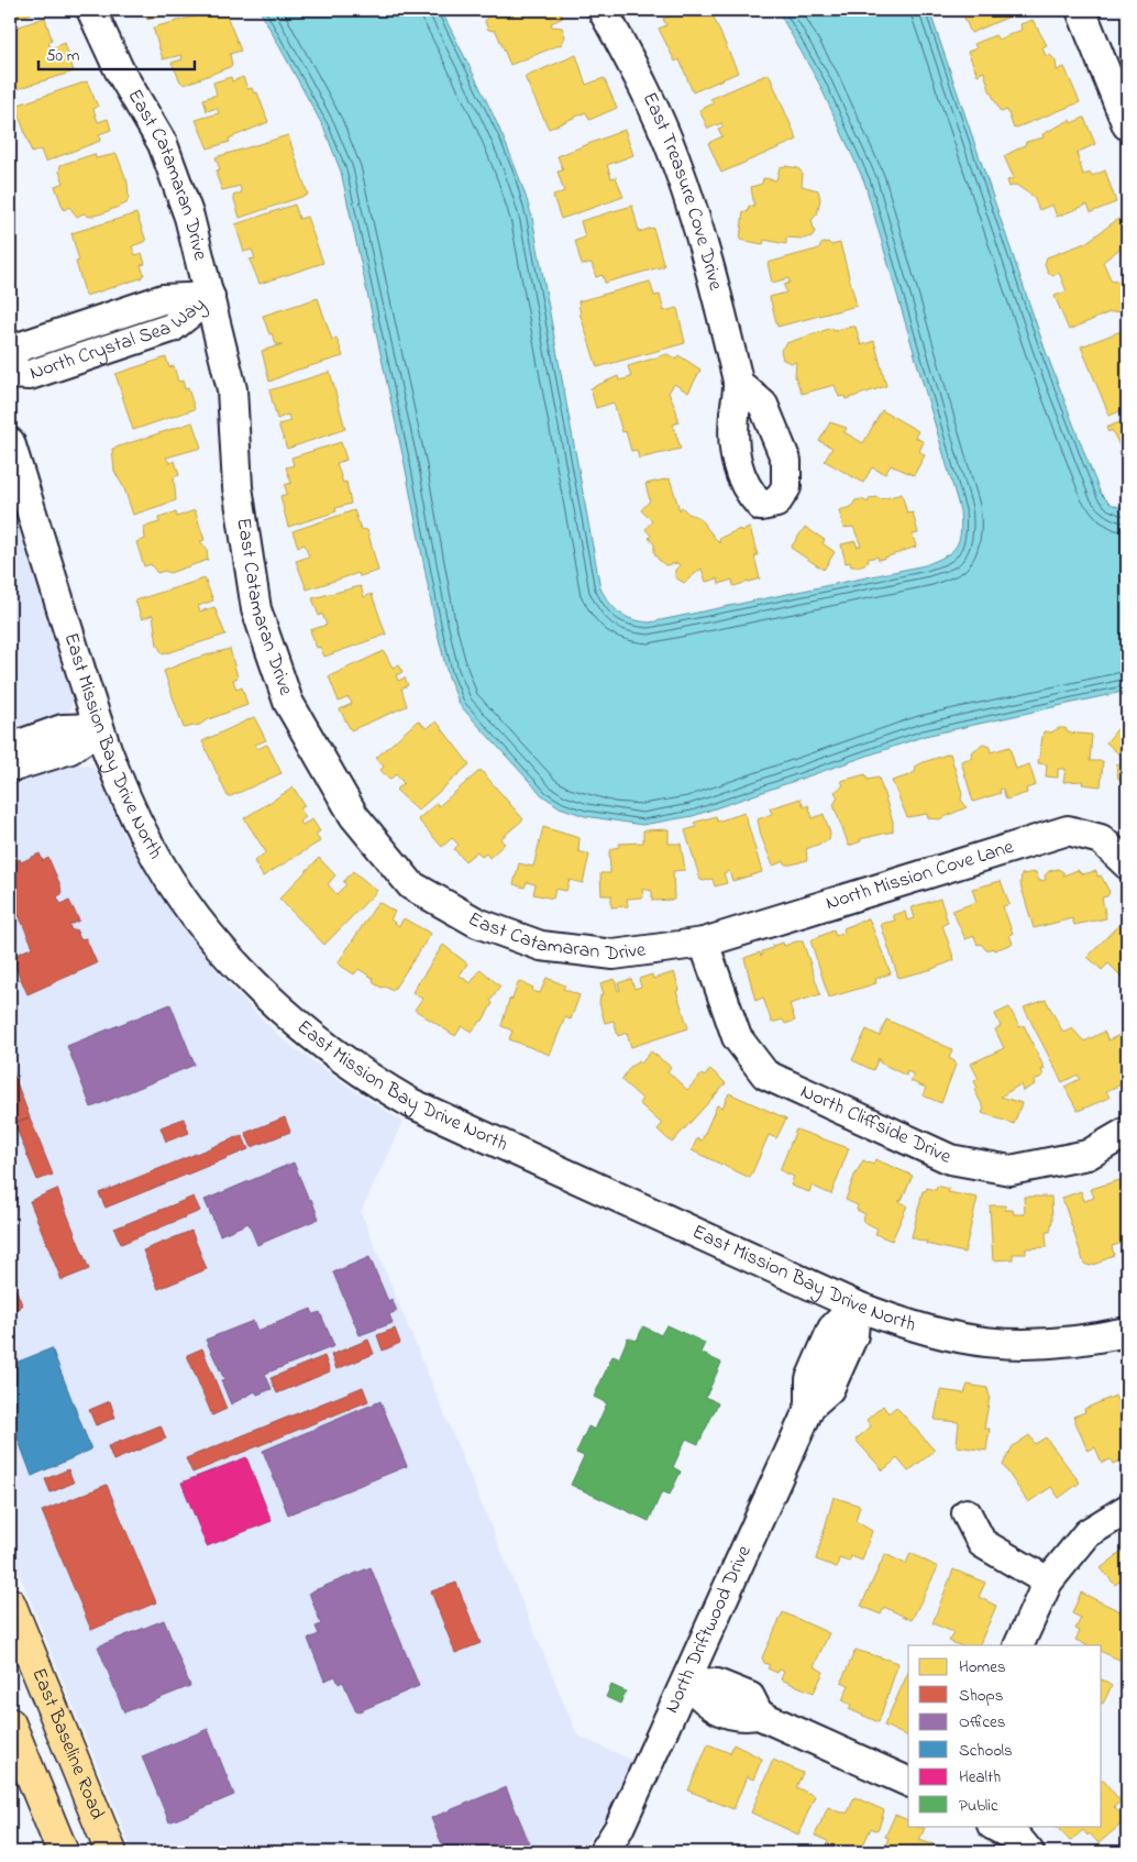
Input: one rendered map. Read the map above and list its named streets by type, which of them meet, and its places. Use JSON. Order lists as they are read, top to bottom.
{
  "streets": {
    "main road": ["East Baseline Road"],
    "street": [
      "East Catamaran Drive",
      "East Treasure Cove Drive",
      "North Crystal Sea Way",
      "East Mission Bay Drive North",
      "North Mission Cove Lane",
      "North Cliffside Drive",
      "North Driftwood Drive"
    ]
  },
  "crossings": [
    ["East Catamaran Drive", "North Crystal Sea Way"],
    ["East Catamaran Drive", "North Mission Cove Lane"],
    ["East Catamaran Drive", "North Cliffside Drive"],
    ["East Mission Bay Drive North", "North Driftwood Drive"],
    ["North Mission Cove Lane", "North Cliffside Drive"]
  ],
  "legend": [
    "Homes",
    "Shops",
    "Offices",
    "Schools",
    "Health",
    "Public"
  ],
  "scale_bar": "50 m"
}
